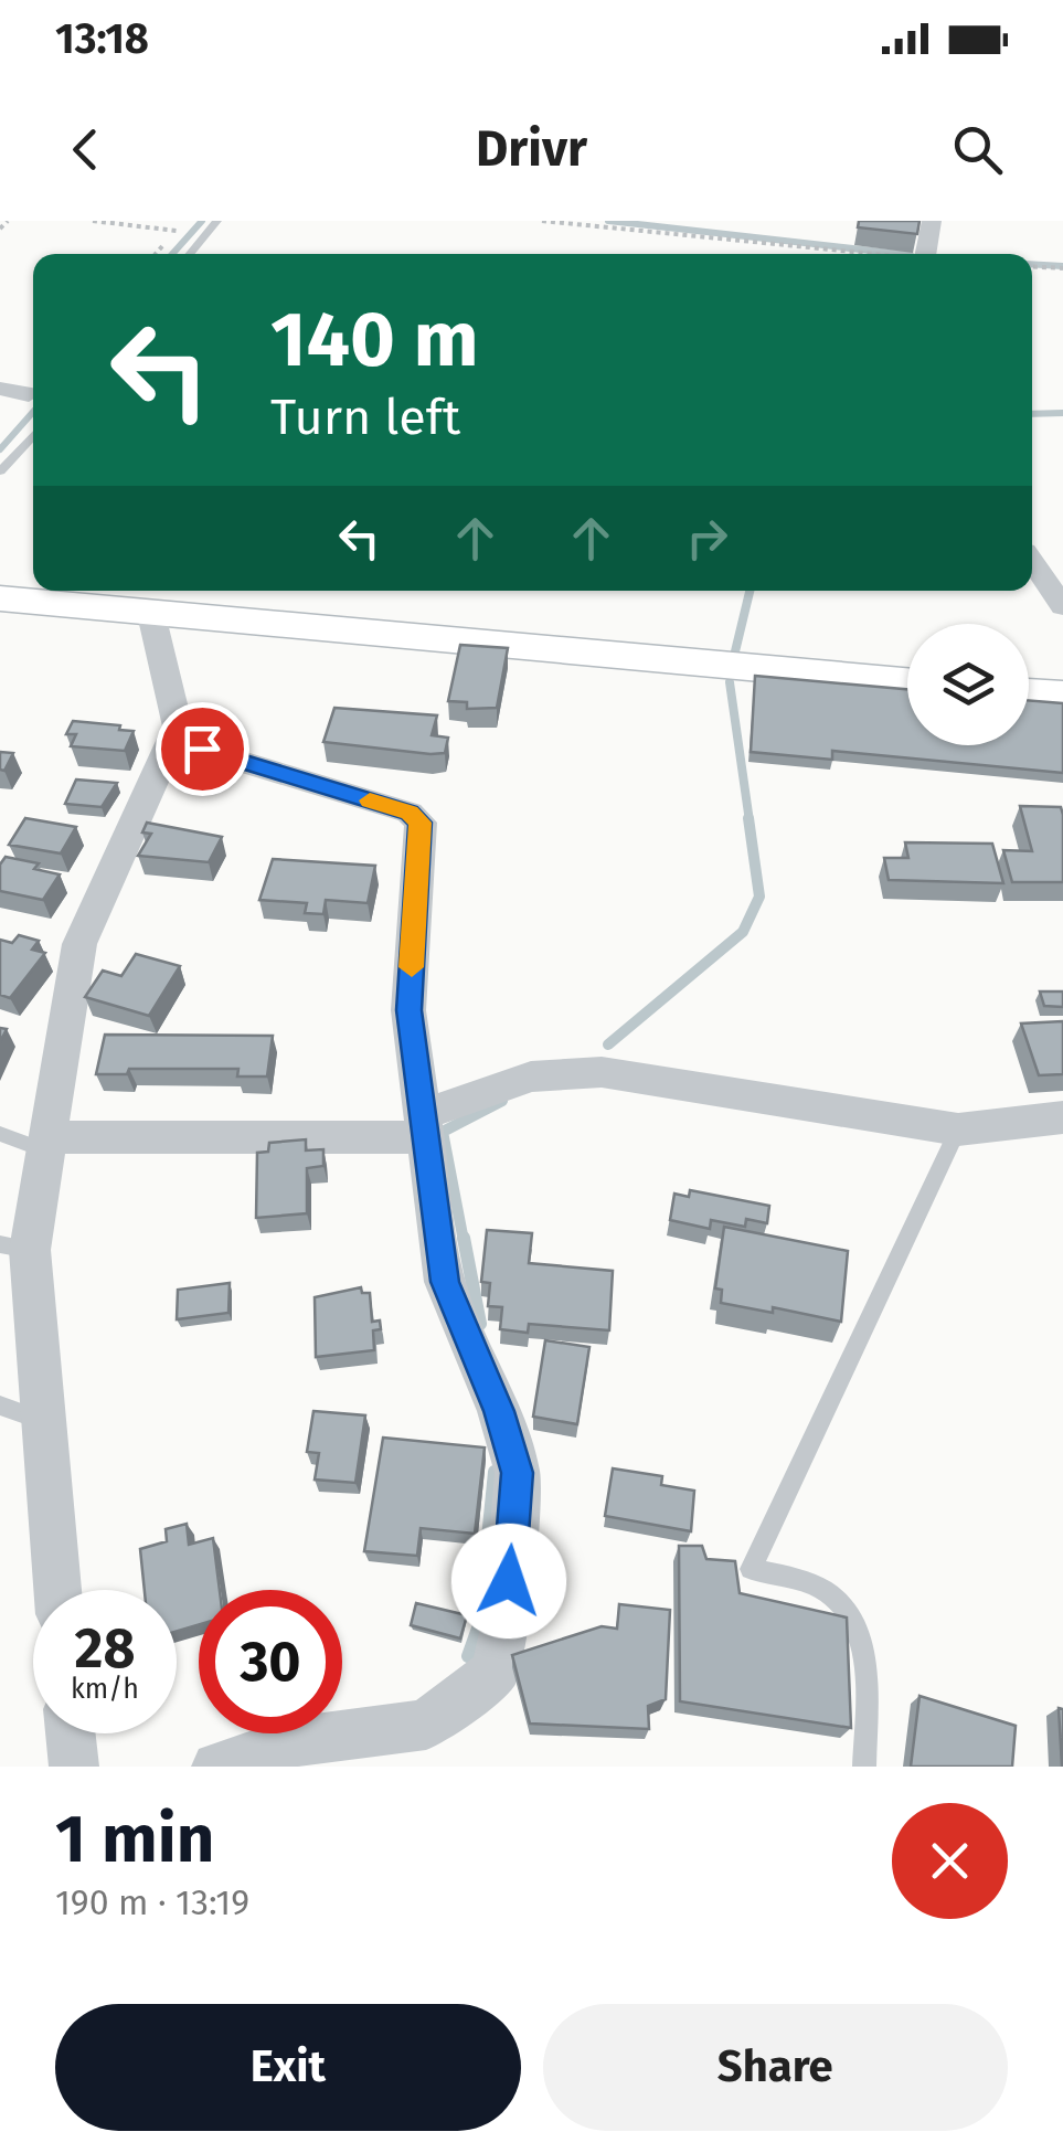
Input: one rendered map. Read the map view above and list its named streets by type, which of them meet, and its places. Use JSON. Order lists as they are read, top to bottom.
{
  "page": {
    "status": "13:18",
    "header": "Drivr",
    "turn": ["140 m", "Turn left"],
    "speed": "28 km/h",
    "limit": "30",
    "heading": ["1 min", "190 m · 13:19"],
    "buttons": ["Exit", "Share"]
  }
}
